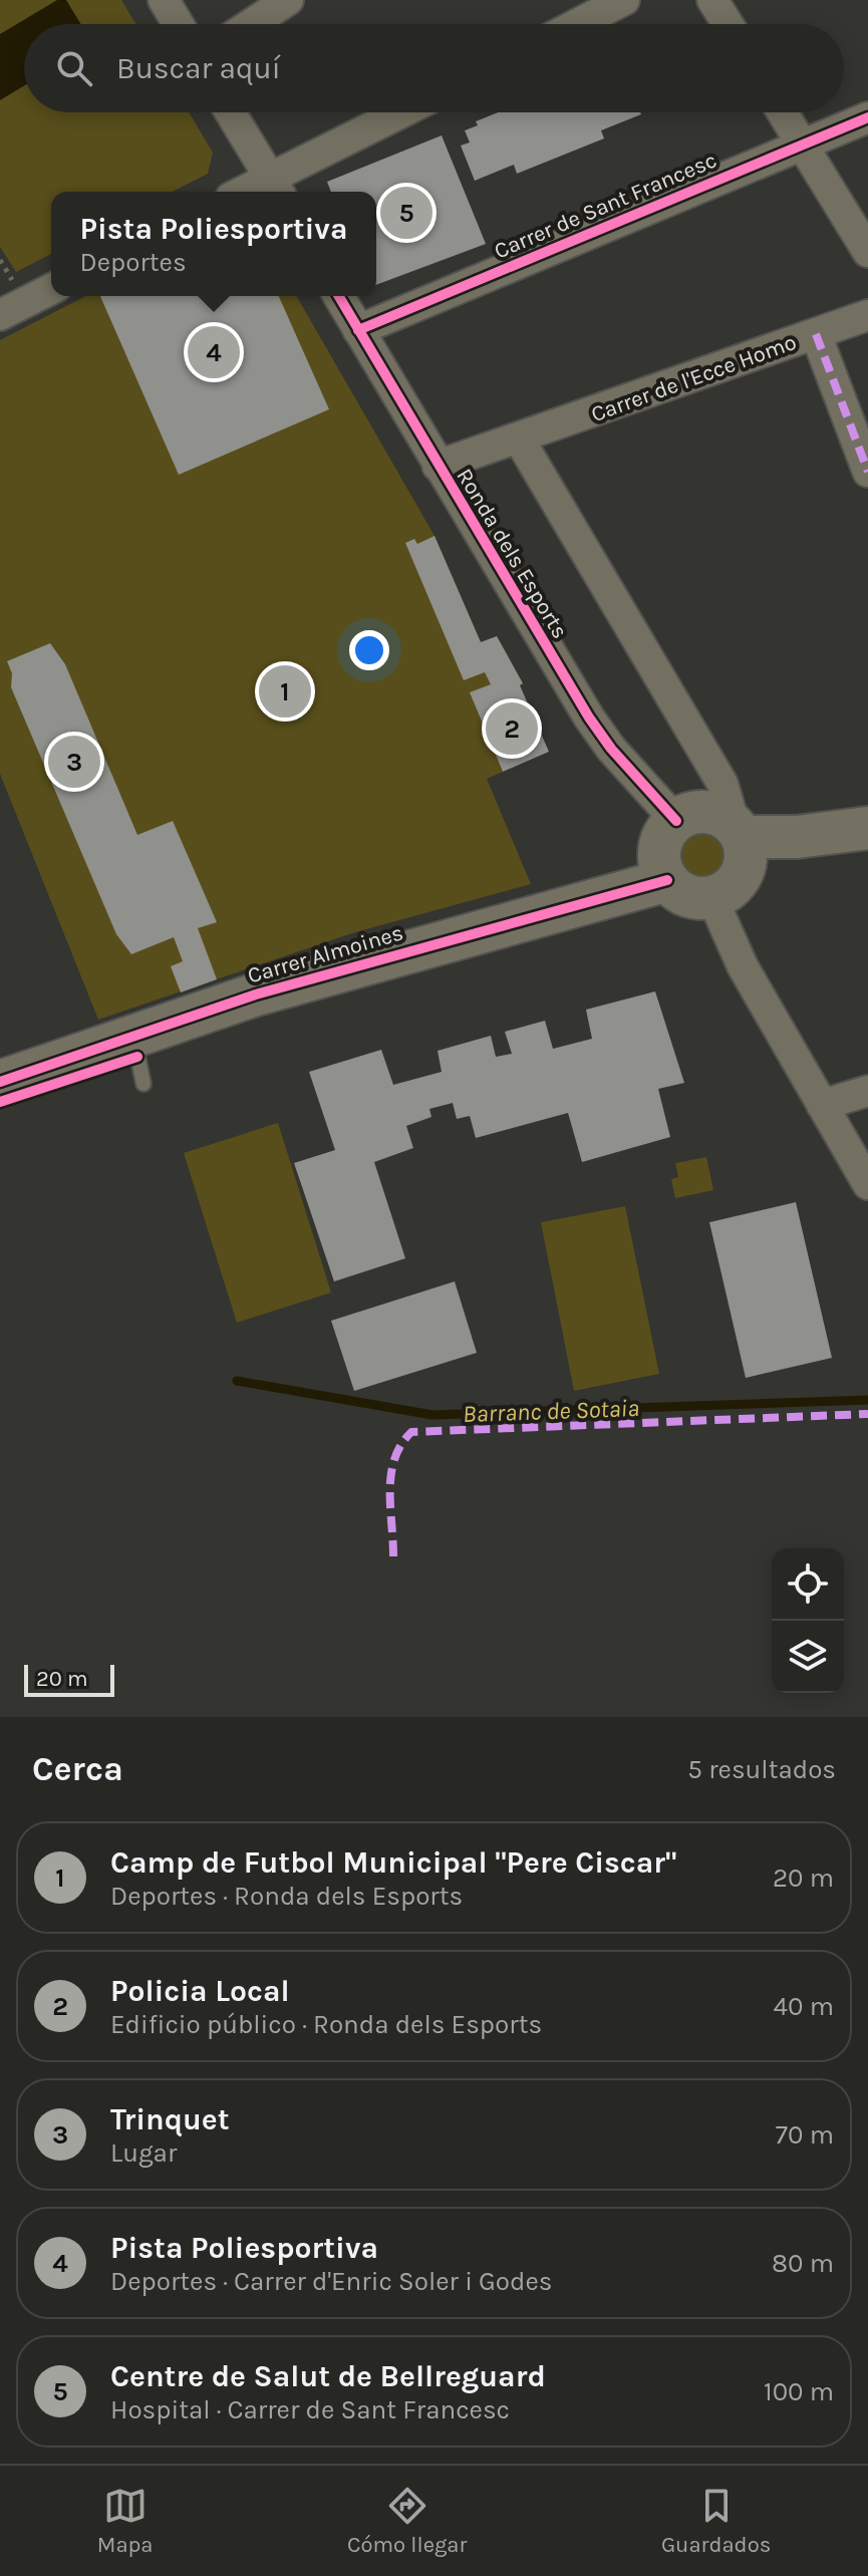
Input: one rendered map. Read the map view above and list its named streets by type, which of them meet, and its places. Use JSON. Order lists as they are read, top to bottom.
{
  "streets": {
    "street": [
      "Carrer de Sant Francesc",
      "Carrer de l'Ecce Homo",
      "Ronda dels Esports",
      "Carrer Almoines"
    ]
  },
  "crossings": [
    ["Carrer de Sant Francesc", "Ronda dels Esports"],
    ["Carrer de l'Ecce Homo", "Ronda dels Esports"],
    ["Ronda dels Esports", "Carrer Almoines"]
  ],
  "water": ["Barranc de Sotaia"],
  "scale_bar": "20 m",
  "page": {
    "search": "Buscar aquí",
    "pins": [
      "5",
      "4",
      "1",
      "2",
      "3"
    ],
    "popup": ["Pista Poliesportiva", "Deportes"],
    "scale": "20 m",
    "heading": ["Cerca", "5 resultados"],
    "list": [
      {
        "mark": "1",
        "name": "Camp de Futbol Municipal \"Pere Ciscar\"",
        "note": "Deportes · Ronda dels Esports",
        "value": "20 m"
      },
      {
        "mark": "2",
        "name": "Policia Local",
        "note": "Edificio público · Ronda dels Esports",
        "value": "40 m"
      },
      {
        "mark": "3",
        "name": "Trinquet",
        "note": "Lugar",
        "value": "70 m"
      },
      {
        "mark": "4",
        "name": "Pista Poliesportiva",
        "note": "Deportes · Carrer d'Enric Soler i Godes",
        "value": "80 m"
      },
      {
        "mark": "5",
        "name": "Centre de Salut de Bellreguard",
        "note": "Hospital · Carrer de Sant Francesc",
        "value": "100 m"
      }
    ],
    "nav": ["Mapa", "Cómo llegar", "Guardados"]
  }
}
